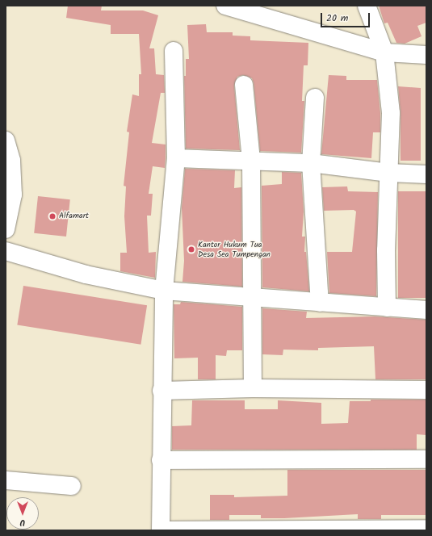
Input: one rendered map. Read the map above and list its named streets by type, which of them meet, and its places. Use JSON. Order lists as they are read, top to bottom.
{
  "places": ["Alfamart", "Kantor Hukum Tua Desa Sea Tumpengan"],
  "scale_bar": "20 m",
  "north": "bottom"
}
